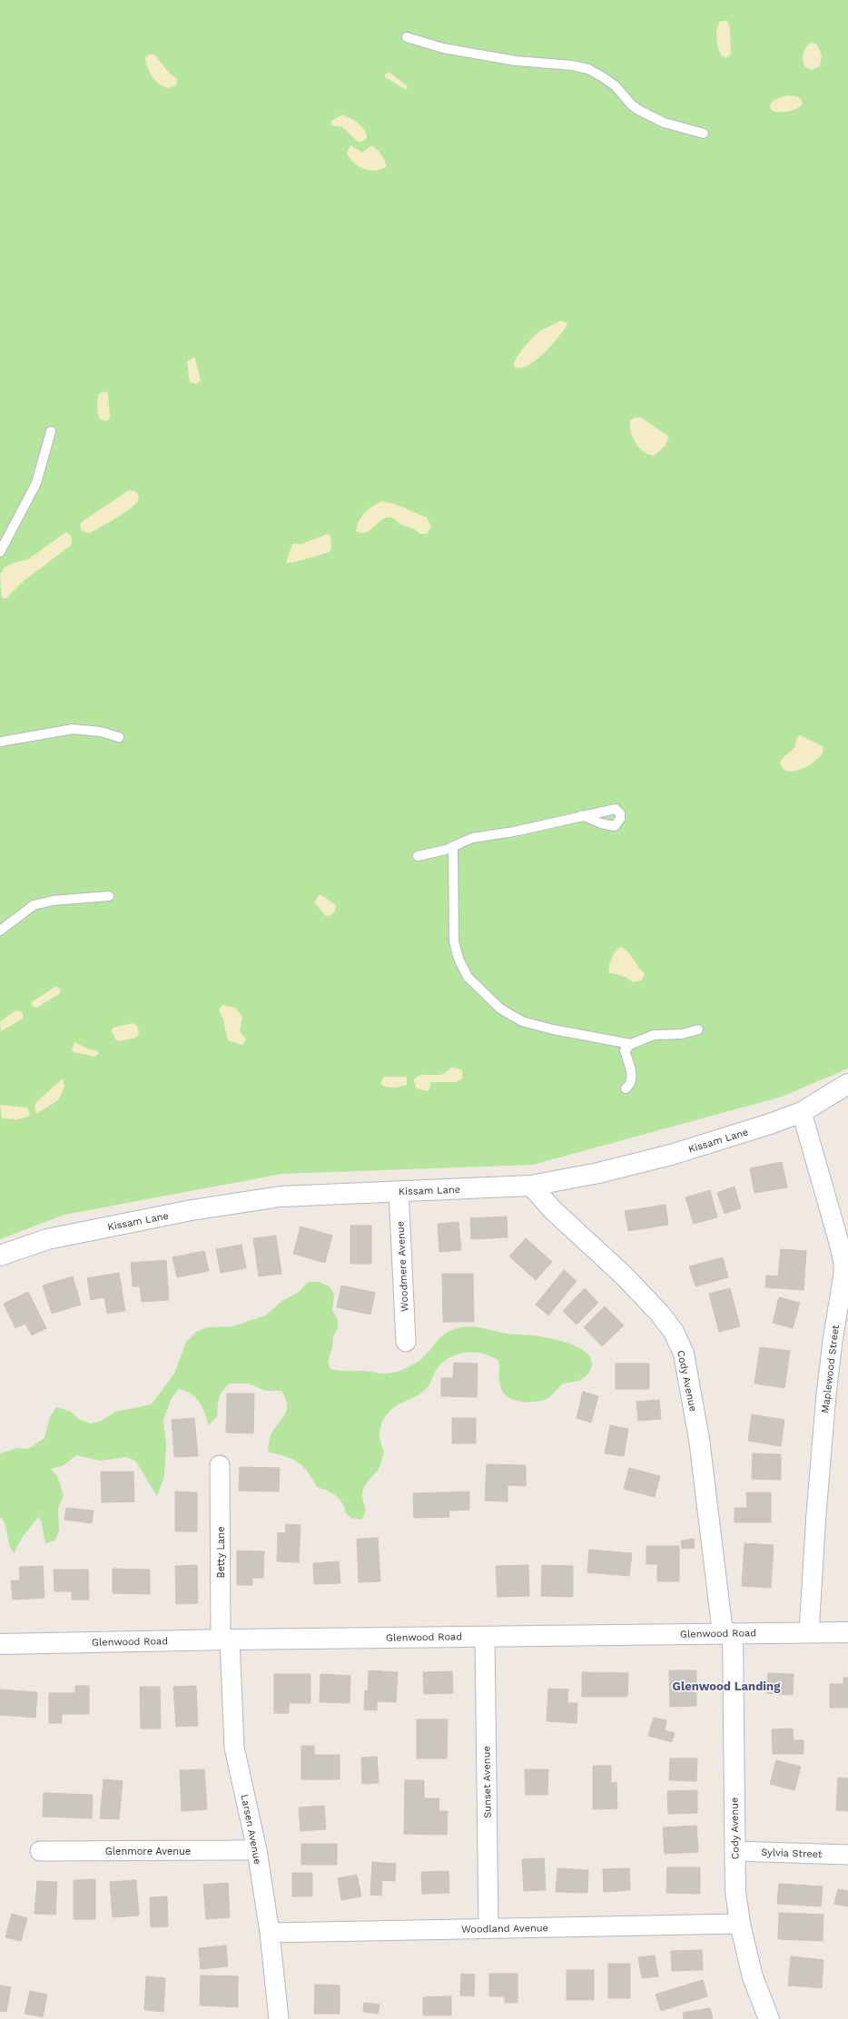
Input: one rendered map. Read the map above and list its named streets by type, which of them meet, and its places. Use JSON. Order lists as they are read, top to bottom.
{
  "streets": {
    "street": [
      "Kissam Lane",
      "Woodmere Avenue",
      "Maplewood Street",
      "Cody Avenue",
      "Betty Lane",
      "Glenwood Road",
      "Sunset Avenue",
      "Larsen Avenue",
      "Glenmore Avenue",
      "Sylvia Street",
      "Woodland Avenue"
    ]
  },
  "crossings": [
    ["Kissam Lane", "Woodmere Avenue"],
    ["Kissam Lane", "Maplewood Street"],
    ["Kissam Lane", "Cody Avenue"],
    ["Maplewood Street", "Glenwood Road"],
    ["Cody Avenue", "Glenwood Road"],
    ["Cody Avenue", "Sylvia Street"],
    ["Cody Avenue", "Woodland Avenue"],
    ["Betty Lane", "Glenwood Road"],
    ["Betty Lane", "Larsen Avenue"],
    ["Glenwood Road", "Sunset Avenue"],
    ["Glenwood Road", "Larsen Avenue"],
    ["Sunset Avenue", "Woodland Avenue"],
    ["Larsen Avenue", "Glenmore Avenue"],
    ["Larsen Avenue", "Woodland Avenue"]
  ],
  "districts": ["Glenwood Landing"]
}
